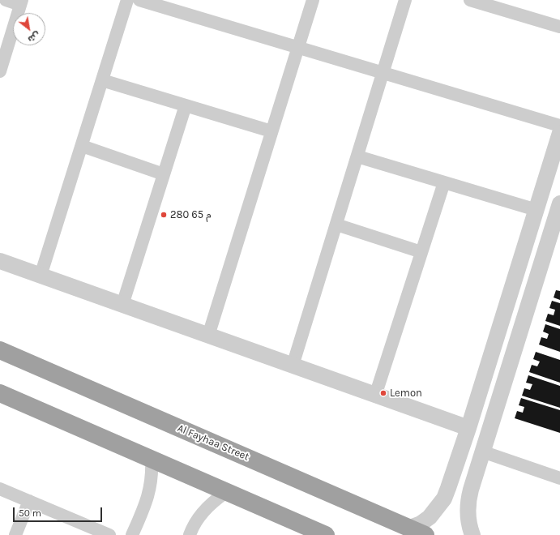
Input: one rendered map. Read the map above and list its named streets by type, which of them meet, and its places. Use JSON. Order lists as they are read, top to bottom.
{
  "streets": {
    "highway": ["Al Fayhaa Street"]
  },
  "places": ["280 م 65", "Lemon"],
  "scale_bar": "50 m",
  "north": "bottom right"
}
